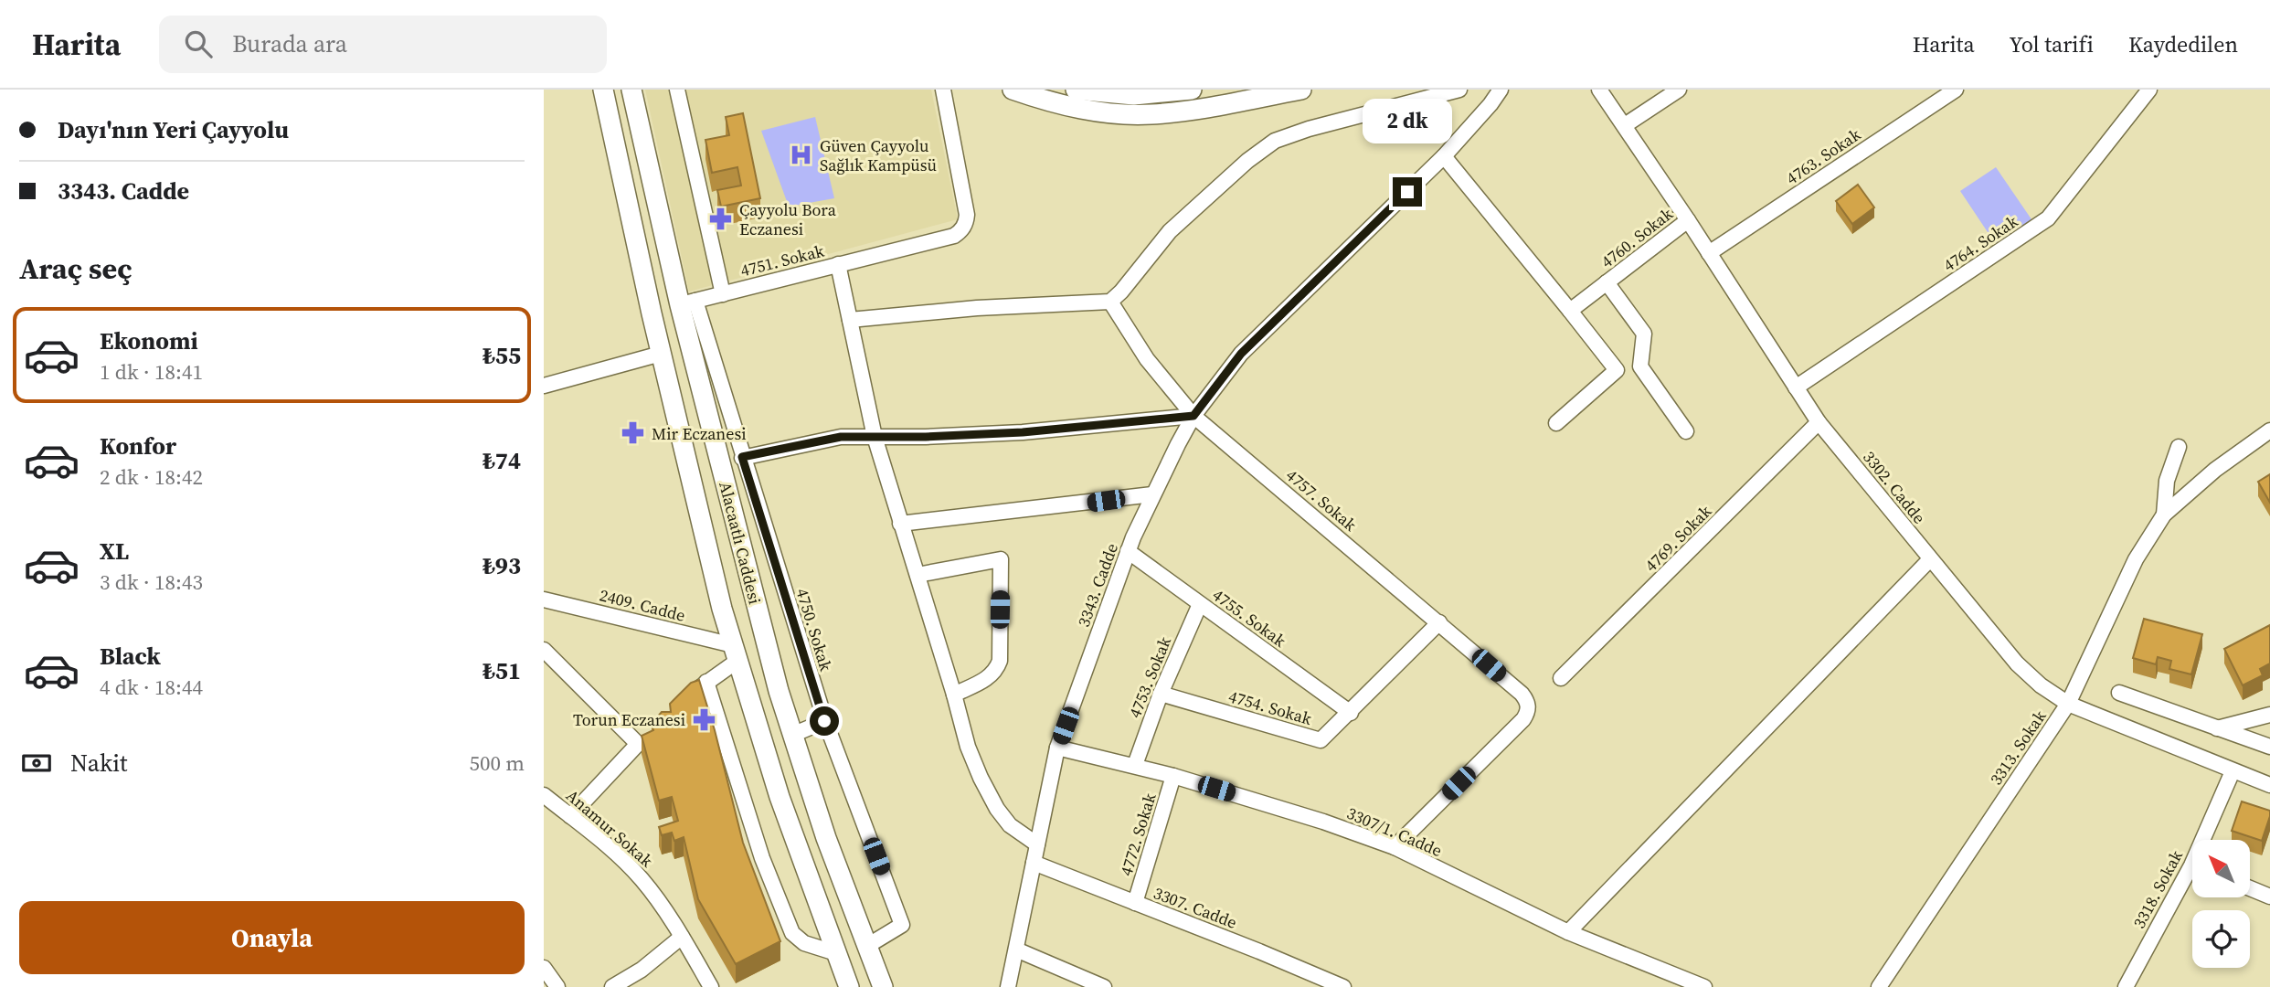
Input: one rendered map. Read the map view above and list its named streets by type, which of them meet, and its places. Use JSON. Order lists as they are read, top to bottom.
{
  "streets": {
    "main road": ["Alacaatlı Caddesi"],
    "street": [
      "4763. Sokak",
      "4760. Sokak",
      "4764. Sokak",
      "4751. Sokak",
      "3302. Cadde",
      "4757. Sokak",
      "4769. Sokak",
      "3343. Cadde",
      "2409. Cadde",
      "4755. Sokak",
      "4750. Sokak",
      "4753. Sokak",
      "4754. Sokak",
      "3313. Sokak",
      "Anamur Sokak",
      "3307/1. Cadde",
      "4772. Sokak",
      "3318. Sokak",
      "3307. Cadde"
    ]
  },
  "crossings": [
    ["4763. Sokak", "3302. Cadde"],
    ["4760. Sokak", "3302. Cadde"],
    ["4764. Sokak", "3302. Cadde"],
    ["4751. Sokak", "Alacaatlı Caddesi"],
    ["4751. Sokak", "4750. Sokak"],
    ["3302. Cadde", "4769. Sokak"],
    ["3302. Cadde", "3313. Sokak"],
    ["3302. Cadde", "3318. Sokak"],
    ["4757. Sokak", "3343. Cadde"],
    ["4757. Sokak", "4754. Sokak"],
    ["4757. Sokak", "3307/1. Cadde"],
    ["Alacaatlı Caddesi", "2409. Cadde"],
    ["Alacaatlı Caddesi", "4750. Sokak"],
    ["3343. Cadde", "4755. Sokak"],
    ["3343. Cadde", "3307/1. Cadde"],
    ["3343. Cadde", "3307. Cadde"],
    ["4755. Sokak", "4753. Sokak"],
    ["4755. Sokak", "4754. Sokak"],
    ["4753. Sokak", "4754. Sokak"],
    ["4753. Sokak", "3307/1. Cadde"],
    ["3307/1. Cadde", "4772. Sokak"],
    ["4772. Sokak", "3307. Cadde"]
  ],
  "places": {
    "hospital": ["Güven Çayyolu Sağlık Kampüsü"],
    "pharmacy": ["Çayyolu Bora Eczanesi", "Mir Eczanesi", "Torun Eczanesi"]
  },
  "north": "top left",
  "page": {
    "header": "Harita",
    "search": "Burada ara",
    "nav": ["Harita", "Yol tarifi", "Kaydedilen"],
    "banner": ["Dayı'nın Yeri Çayyolu", "3343. Cadde"],
    "bubble": "2 dk",
    "heading": "Araç seç",
    "list": [
      {
        "name": "Ekonomi",
        "note": "1 dk · 18:41",
        "value": "₺55"
      },
      {
        "name": "Konfor",
        "note": "2 dk · 18:42",
        "value": "₺74"
      },
      {
        "name": "XL",
        "note": "3 dk · 18:43",
        "value": "₺93"
      },
      {
        "name": "Black",
        "note": "4 dk · 18:44",
        "value": "₺51"
      }
    ],
    "pay": ["Nakit", "500 m"],
    "buttons": "Onayla"
  }
}
